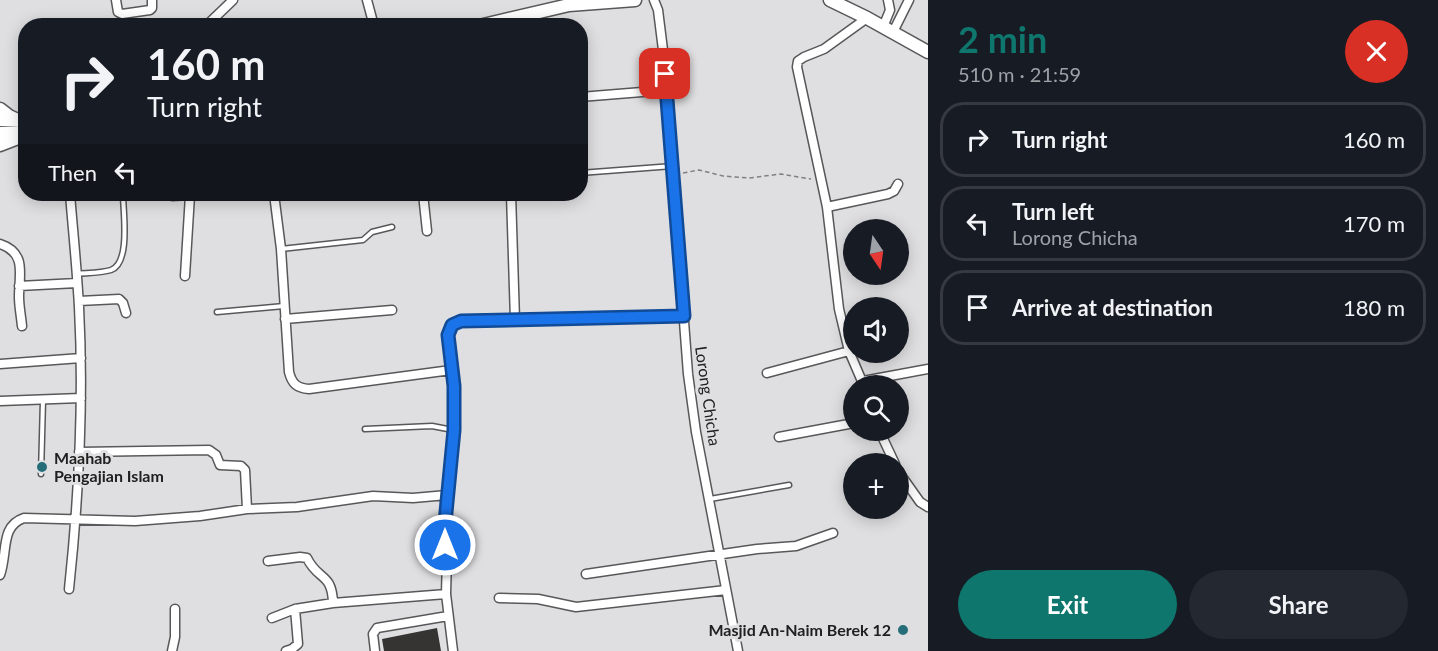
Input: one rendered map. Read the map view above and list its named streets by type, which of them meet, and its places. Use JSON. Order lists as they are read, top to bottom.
{
  "streets": {
    "street": ["Lorong Chicha"]
  },
  "places": ["Maahab Pengajian Islam", "Masjid An-Naim Berek 12"],
  "north": "bottom",
  "page": {
    "heading": ["2 min", "510 m · 21:59"],
    "turn": ["160 m", "Turn right"],
    "list": [
      {
        "name": "Turn right",
        "value": "160 m"
      },
      {
        "name": "Turn left",
        "note": "Lorong Chicha",
        "value": "170 m"
      },
      {
        "name": "Arrive at destination",
        "value": "180 m"
      }
    ],
    "then": "Then",
    "map_buttons": "+",
    "buttons": ["Exit", "Share"]
  }
}
